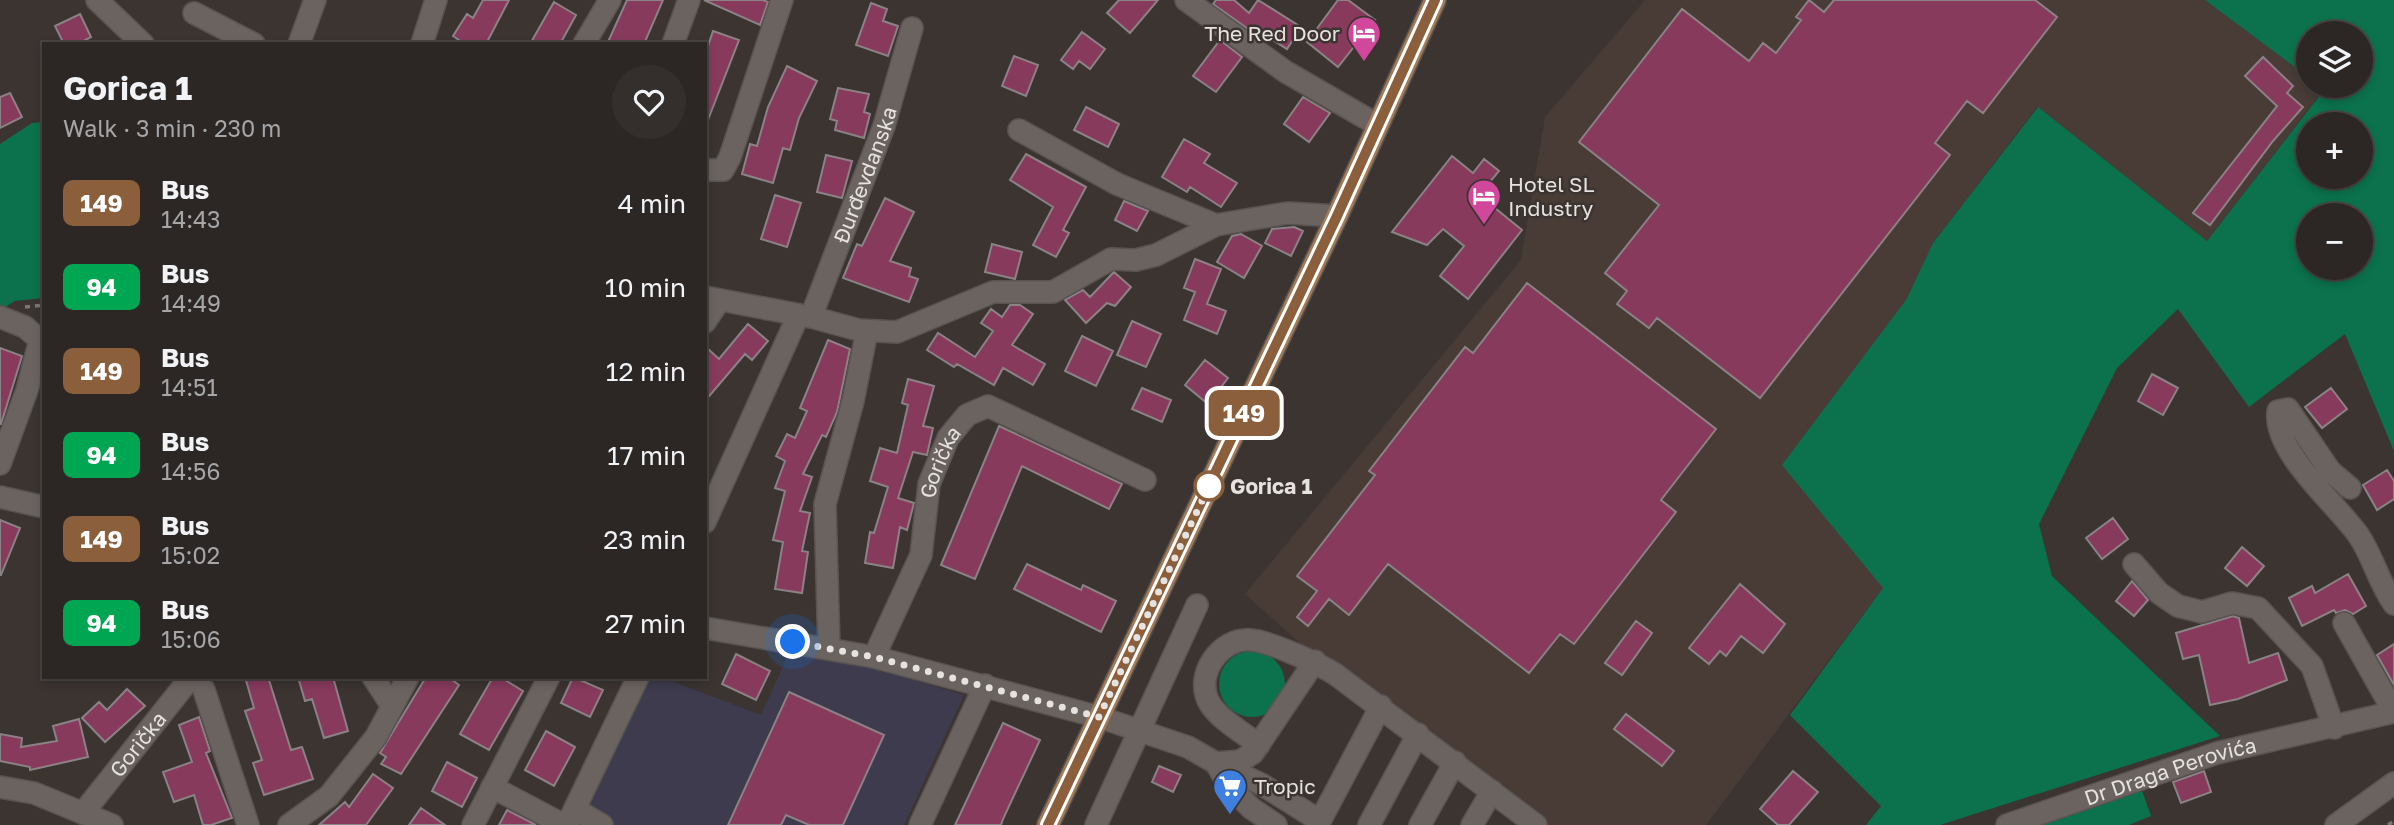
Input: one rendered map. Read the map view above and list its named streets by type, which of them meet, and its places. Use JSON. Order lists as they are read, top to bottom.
{
  "streets": {
    "street": ["Đurđevdanska", "Gorička", "Dr Draga Perovića"]
  },
  "places": {
    "hotel": ["The Red Door", "Hotel SL Industry"],
    "other": ["Gorica 1"],
    "supermarket": ["Tropic"]
  },
  "lines": ["bus line 149"],
  "page": {
    "on_map": "149",
    "map_buttons": ["+", "−"],
    "heading": ["Gorica 1", "Walk · 3 min · 230 m"],
    "list": [
      {
        "mark": "149",
        "name": "Bus",
        "note": "14:43",
        "value": "4 min"
      },
      {
        "mark": "94",
        "name": "Bus",
        "note": "14:49",
        "value": "10 min"
      },
      {
        "mark": "149",
        "name": "Bus",
        "note": "14:51",
        "value": "12 min"
      },
      {
        "mark": "94",
        "name": "Bus",
        "note": "14:56",
        "value": "17 min"
      },
      {
        "mark": "149",
        "name": "Bus",
        "note": "15:02",
        "value": "23 min"
      },
      {
        "mark": "94",
        "name": "Bus",
        "note": "15:06",
        "value": "27 min"
      }
    ]
  }
}
